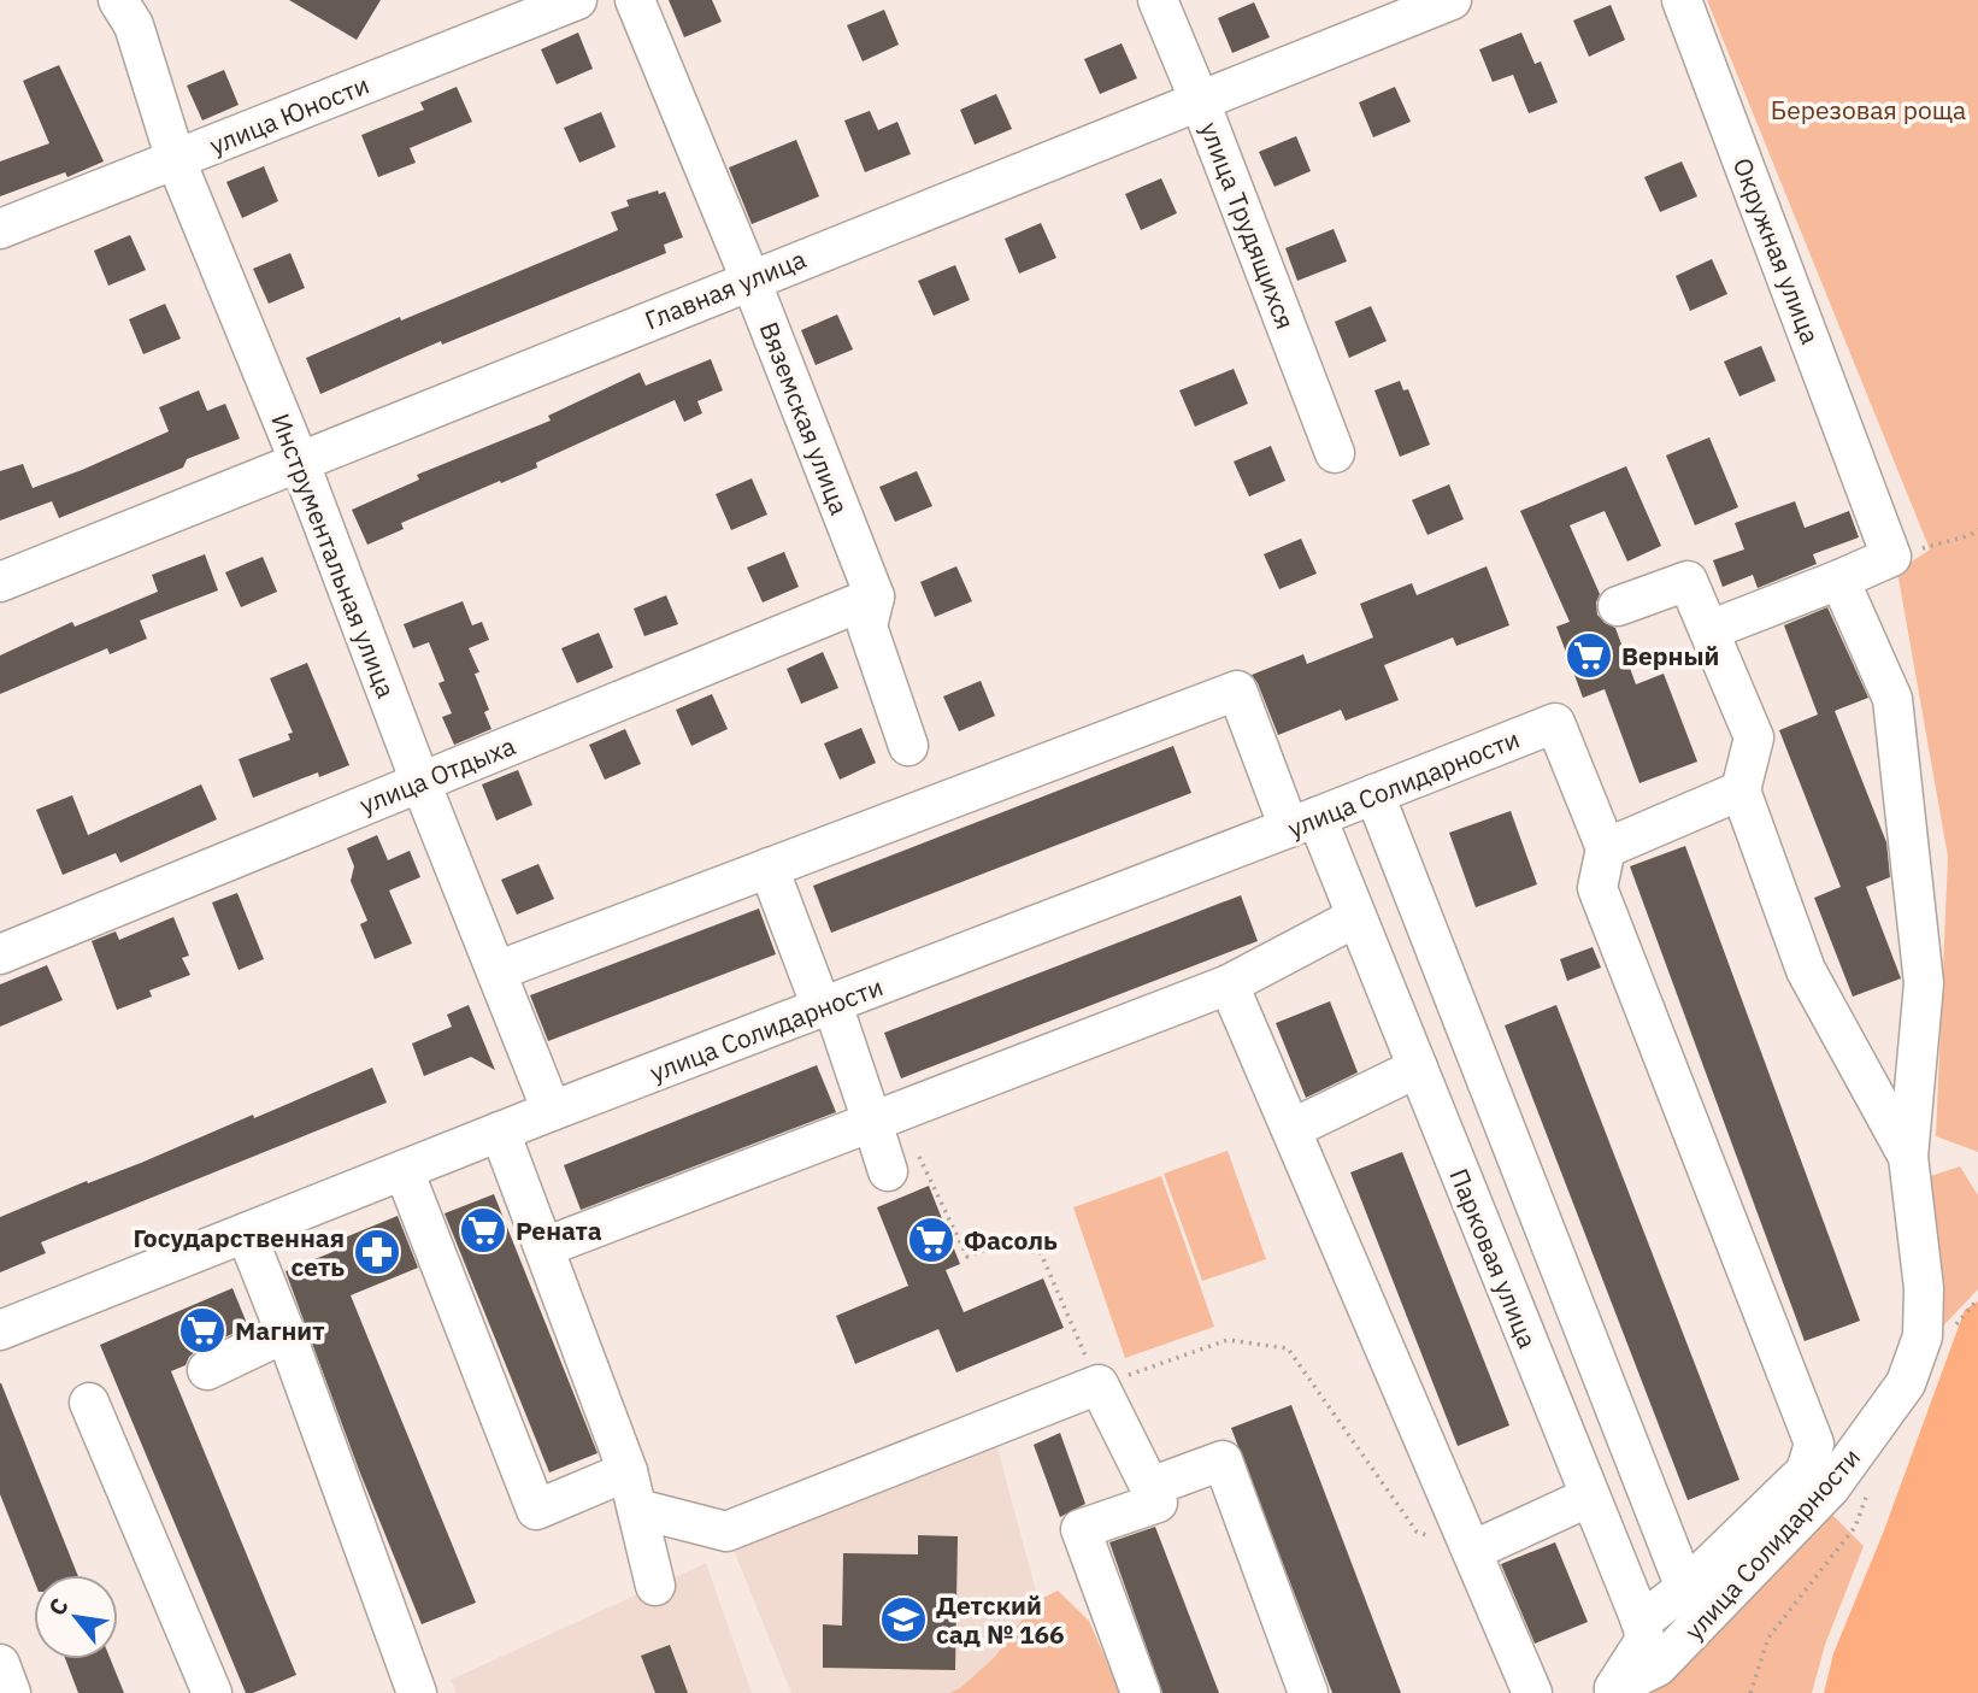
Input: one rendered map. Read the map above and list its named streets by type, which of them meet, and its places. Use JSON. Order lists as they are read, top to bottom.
{
  "streets": {
    "street": [
      "улица Юности",
      "улица Трудящихся",
      "Окружная улица",
      "Главная улица",
      "Вяземская улица",
      "Инструментальная улица",
      "улица Отдыха",
      "улица Солидарности",
      "Парковая улица"
    ]
  },
  "crossings": [
    ["улица Юности", "Инструментальная улица"],
    ["улица Трудящихся", "Главная улица"],
    ["Главная улица", "Вяземская улица"],
    ["Главная улица", "Инструментальная улица"],
    ["Вяземская улица", "улица Отдыха"],
    ["Инструментальная улица", "улица Отдыха"],
    ["Инструментальная улица", "улица Солидарности"],
    ["улица Солидарности", "Парковая улица"]
  ],
  "parks": ["Березовая роща"],
  "places": {
    "supermarket": [
      "Верный",
      "Рената",
      "Фасоль",
      "Магнит"
    ],
    "pharmacy": ["Государственная сеть"],
    "school or university": ["Детский сад № 166"]
  },
  "north": "top left"
}
